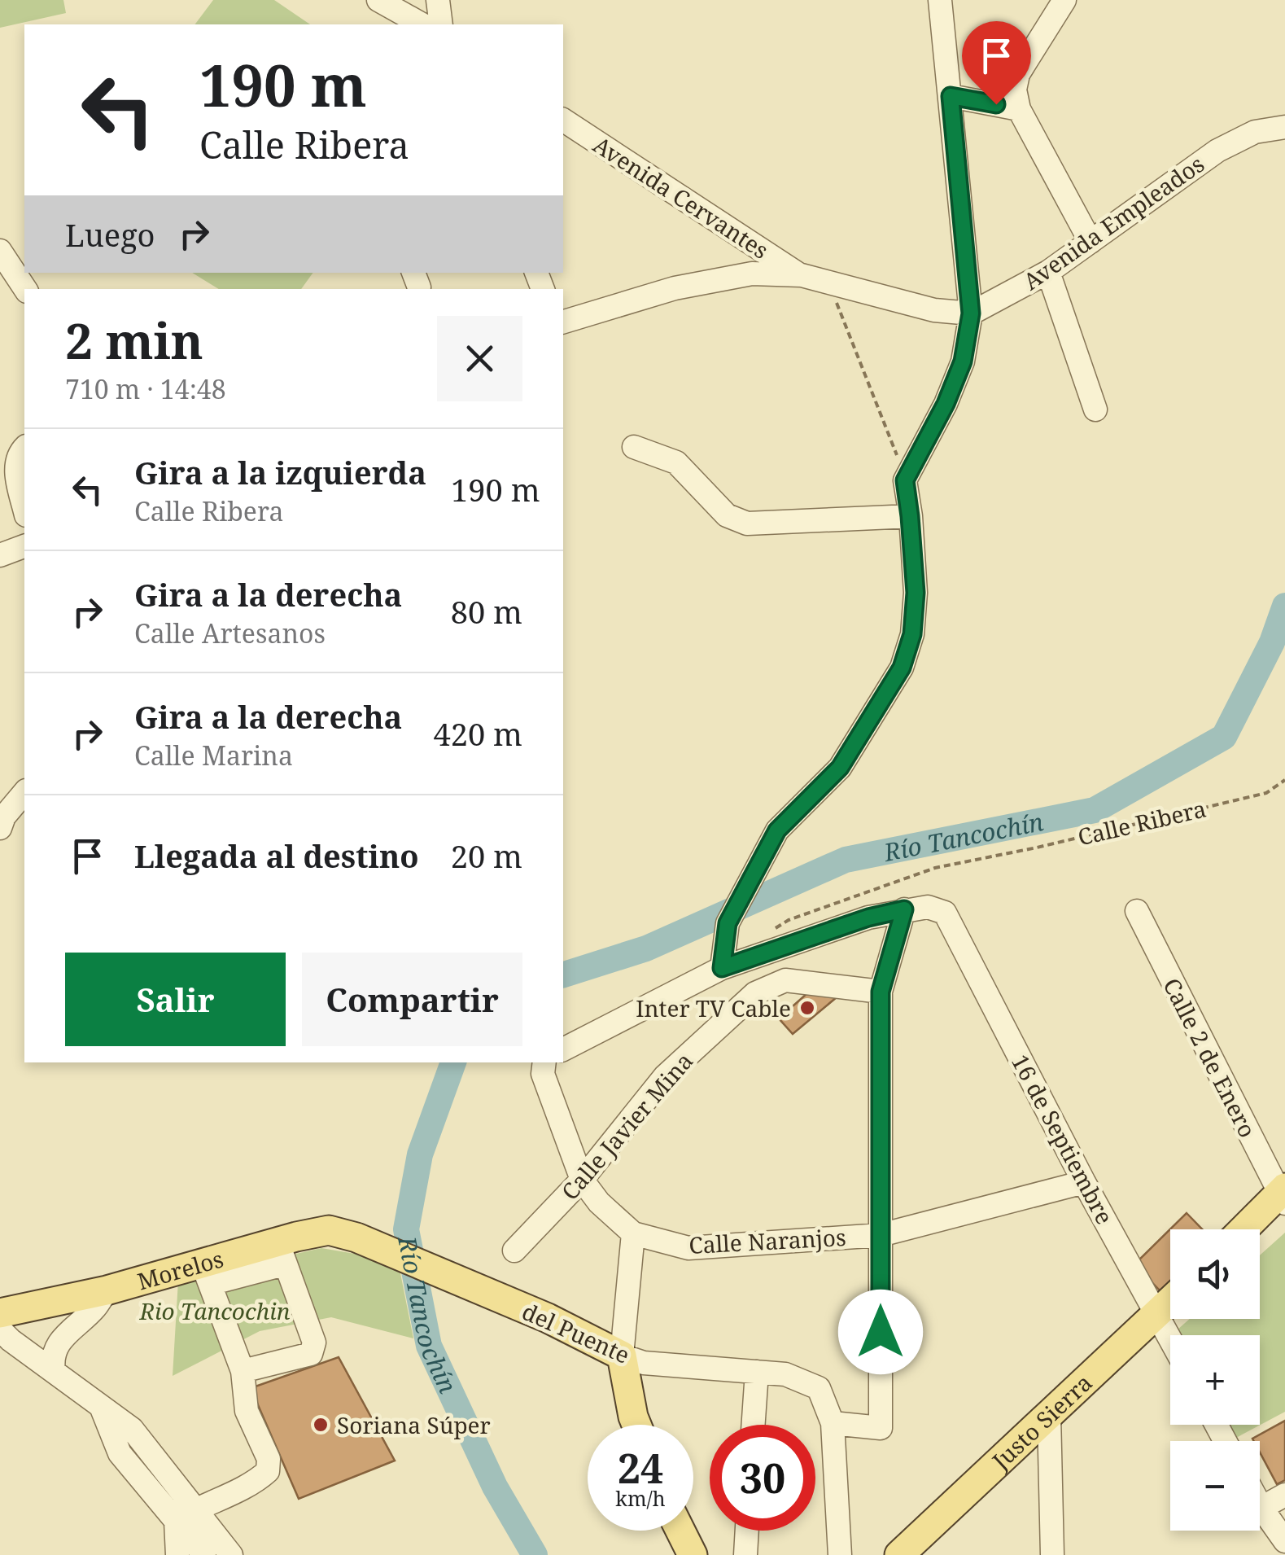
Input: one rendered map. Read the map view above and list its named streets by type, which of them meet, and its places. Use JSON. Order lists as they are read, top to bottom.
{
  "streets": {
    "main road": ["Morelos", "del Puente", "Justo Sierra"],
    "street": [
      "Avenida Cervantes",
      "Avenida Empleados",
      "Calle 2 de Enero",
      "Calle Javier Mina",
      "16 de Septiembre",
      "Calle Naranjos"
    ],
    "path": ["Calle Ribera"]
  },
  "crossings": [
    ["Calle Javier Mina", "Calle Naranjos"],
    ["16 de Septiembre", "Calle Naranjos"],
    ["16 de Septiembre", "Justo Sierra"],
    ["Morelos", "del Puente"]
  ],
  "water": ["Río Tancochín"],
  "parks": ["Rio Tancochin"],
  "places": ["Inter TV Cable", "Soriana Súper"],
  "page": {
    "turn": ["190 m", "Calle Ribera"],
    "then": "Luego",
    "heading": ["2 min", "710 m · 14:48"],
    "list": [
      {
        "name": "Gira a la izquierda",
        "note": "Calle Ribera",
        "value": "190 m"
      },
      {
        "name": "Gira a la derecha",
        "note": "Calle Artesanos",
        "value": "80 m"
      },
      {
        "name": "Gira a la derecha",
        "note": "Calle Marina",
        "value": "420 m"
      },
      {
        "name": "Llegada al destino",
        "value": "20 m"
      }
    ],
    "buttons": ["Salir", "Compartir"],
    "map_buttons": ["+", "−"],
    "speed": "24 km/h",
    "limit": "30"
  }
}
